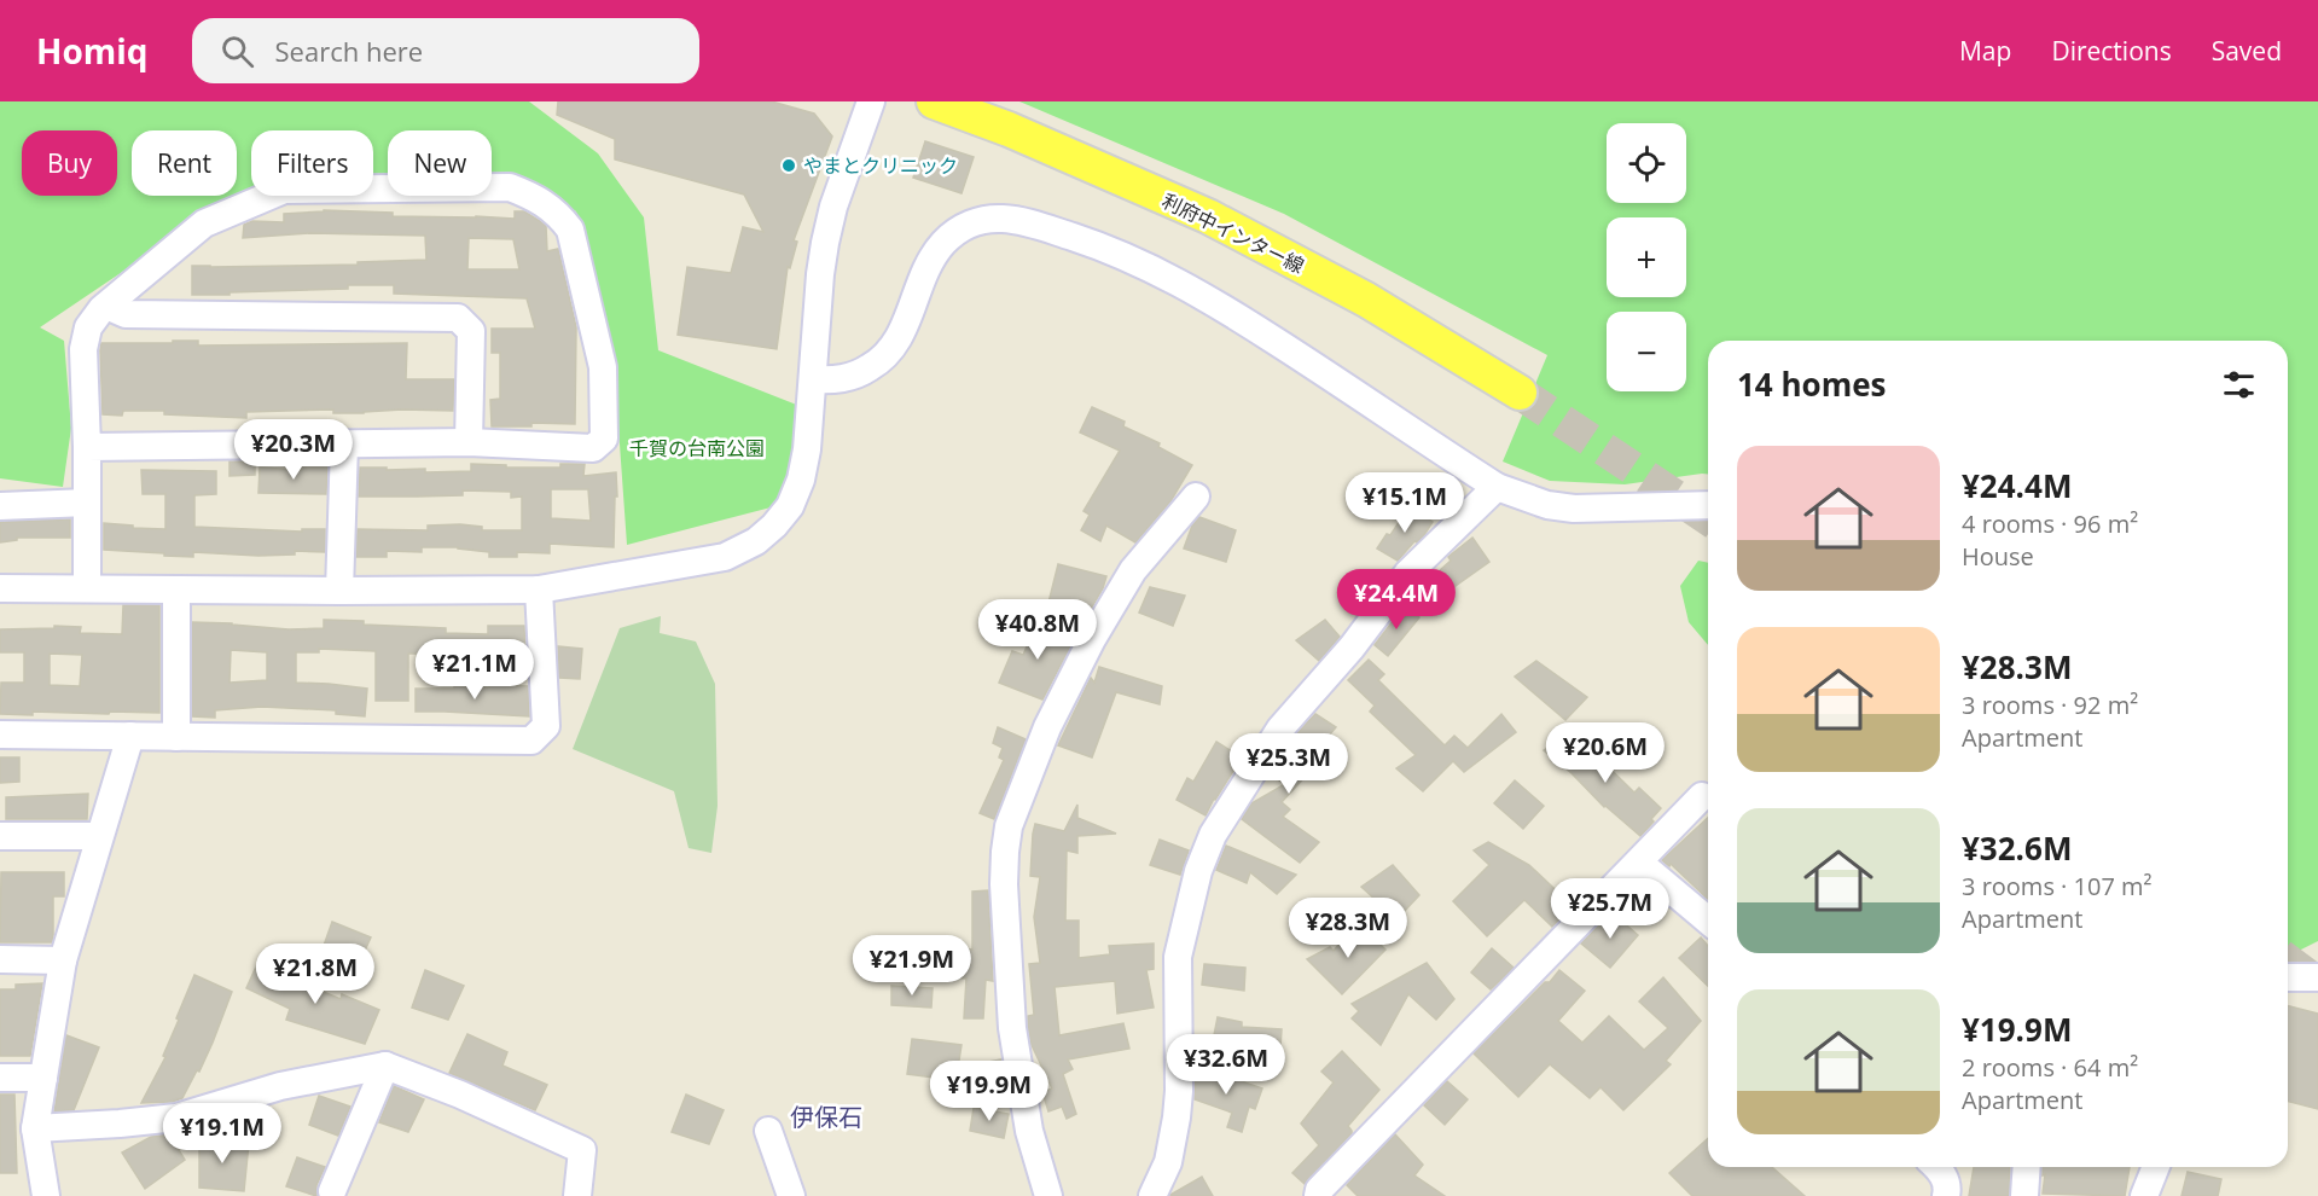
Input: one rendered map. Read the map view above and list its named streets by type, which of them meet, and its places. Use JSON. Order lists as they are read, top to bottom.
{
  "streets": {
    "main road": ["利府中インター線"]
  },
  "districts": ["伊保石"],
  "parks": ["千賀の台南公園"],
  "places": ["やまとクリニック"],
  "page": {
    "header": "Homiq",
    "search": "Search here",
    "nav": ["Map", "Directions", "Saved"],
    "map_buttons": ["+", "−"],
    "chip": [
      "Buy",
      "Rent",
      "Filters",
      "New"
    ],
    "heading": "14 homes",
    "price": [
      "¥20.3M",
      "¥15.1M",
      "¥24.4M",
      "¥40.8M",
      "¥21.1M",
      "¥20.6M",
      "¥25.3M",
      "¥25.7M",
      "¥28.3M",
      "¥21.9M",
      "¥21.8M",
      "¥32.6M",
      "¥19.9M",
      "¥19.1M"
    ],
    "list": [
      {
        "name": "¥24.4M",
        "note": "4 rooms · 96 m² · House"
      },
      {
        "name": "¥28.3M",
        "note": "3 rooms · 92 m² · Apartment"
      },
      {
        "name": "¥32.6M",
        "note": "3 rooms · 107 m² · Apartment"
      },
      {
        "name": "¥19.9M",
        "note": "2 rooms · 64 m² · Apartment"
      }
    ]
  }
}
